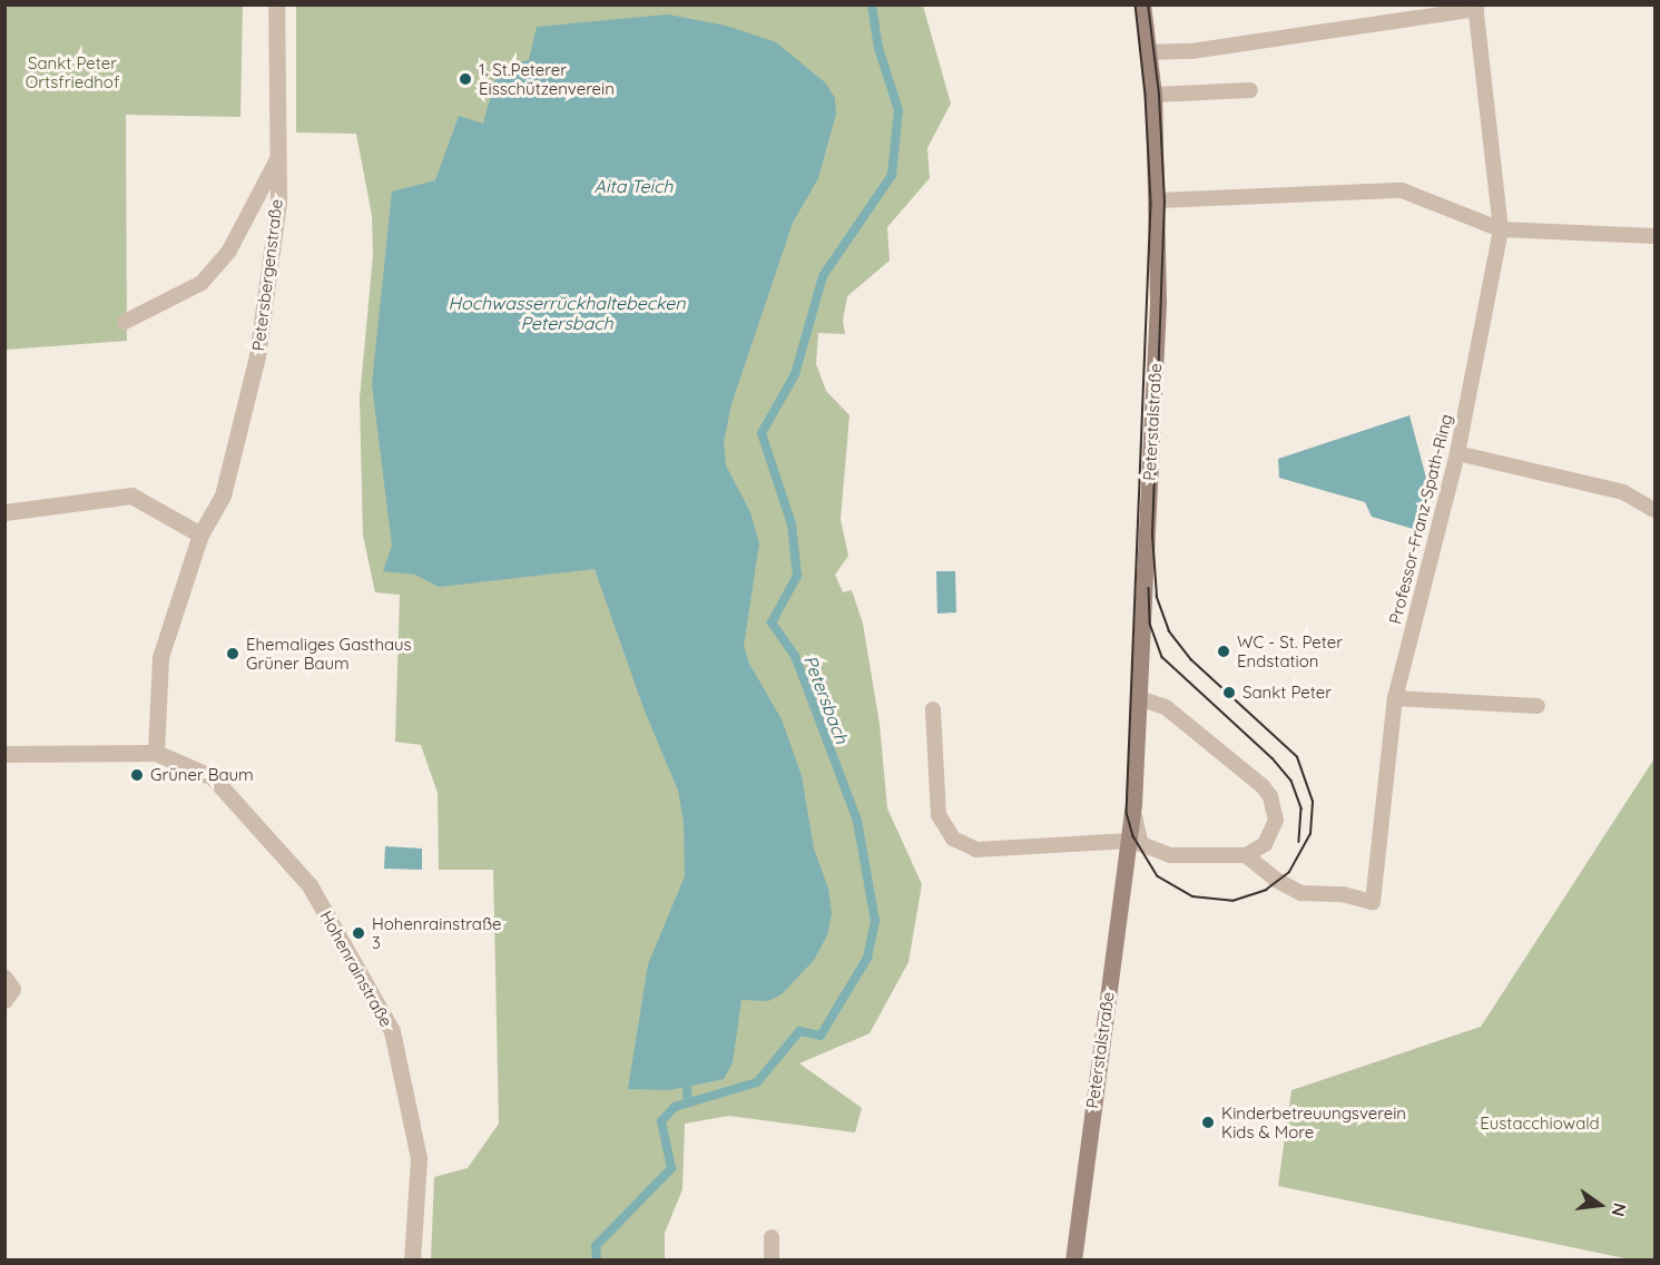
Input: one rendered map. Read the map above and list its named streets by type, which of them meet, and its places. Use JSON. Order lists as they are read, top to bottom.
{
  "streets": {
    "street": ["Petersbergenstraße", "Peterstalstraße", "Hohenrainstraße"],
    "lane": ["Professor-Franz-Spath-Ring"]
  },
  "crossings": [
    ["Petersbergenstraße", "Hohenrainstraße"]
  ],
  "water": ["Aita Teich", "Hochwasserrückhaltebecken Petersbach", "Petersbach"],
  "parks": ["Sankt Peter Ortsfriedhof", "Eustacchiowald"],
  "places": [
    "1. St.Peterer Eisschützenverein",
    "WC - St. Peter Endstation",
    "Ehemaliges Gasthaus Grüner Baum",
    "Sankt Peter",
    "Grüner Baum",
    "Hohenrainstraße 3",
    "Kinderbetreuungsverein Kids & More"
  ],
  "north": "right"
}
